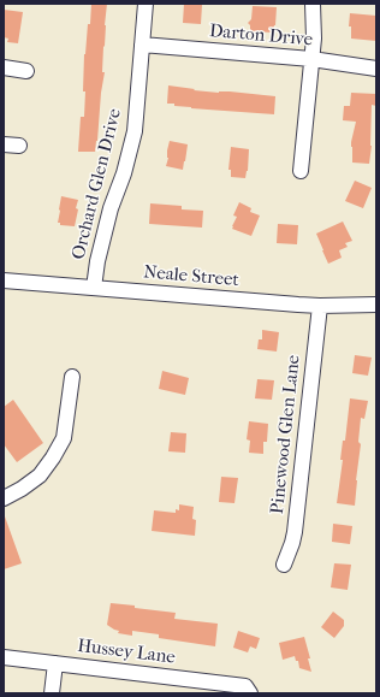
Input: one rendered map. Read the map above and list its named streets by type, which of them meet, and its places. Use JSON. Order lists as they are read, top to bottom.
{
  "streets": {
    "street": [
      "Darton Drive",
      "Orchard Glen Drive",
      "Neale Street",
      "Pinewood Glen Lane",
      "Hussey Lane"
    ]
  },
  "crossings": [
    ["Darton Drive", "Orchard Glen Drive"],
    ["Orchard Glen Drive", "Neale Street"],
    ["Neale Street", "Pinewood Glen Lane"]
  ]
}
